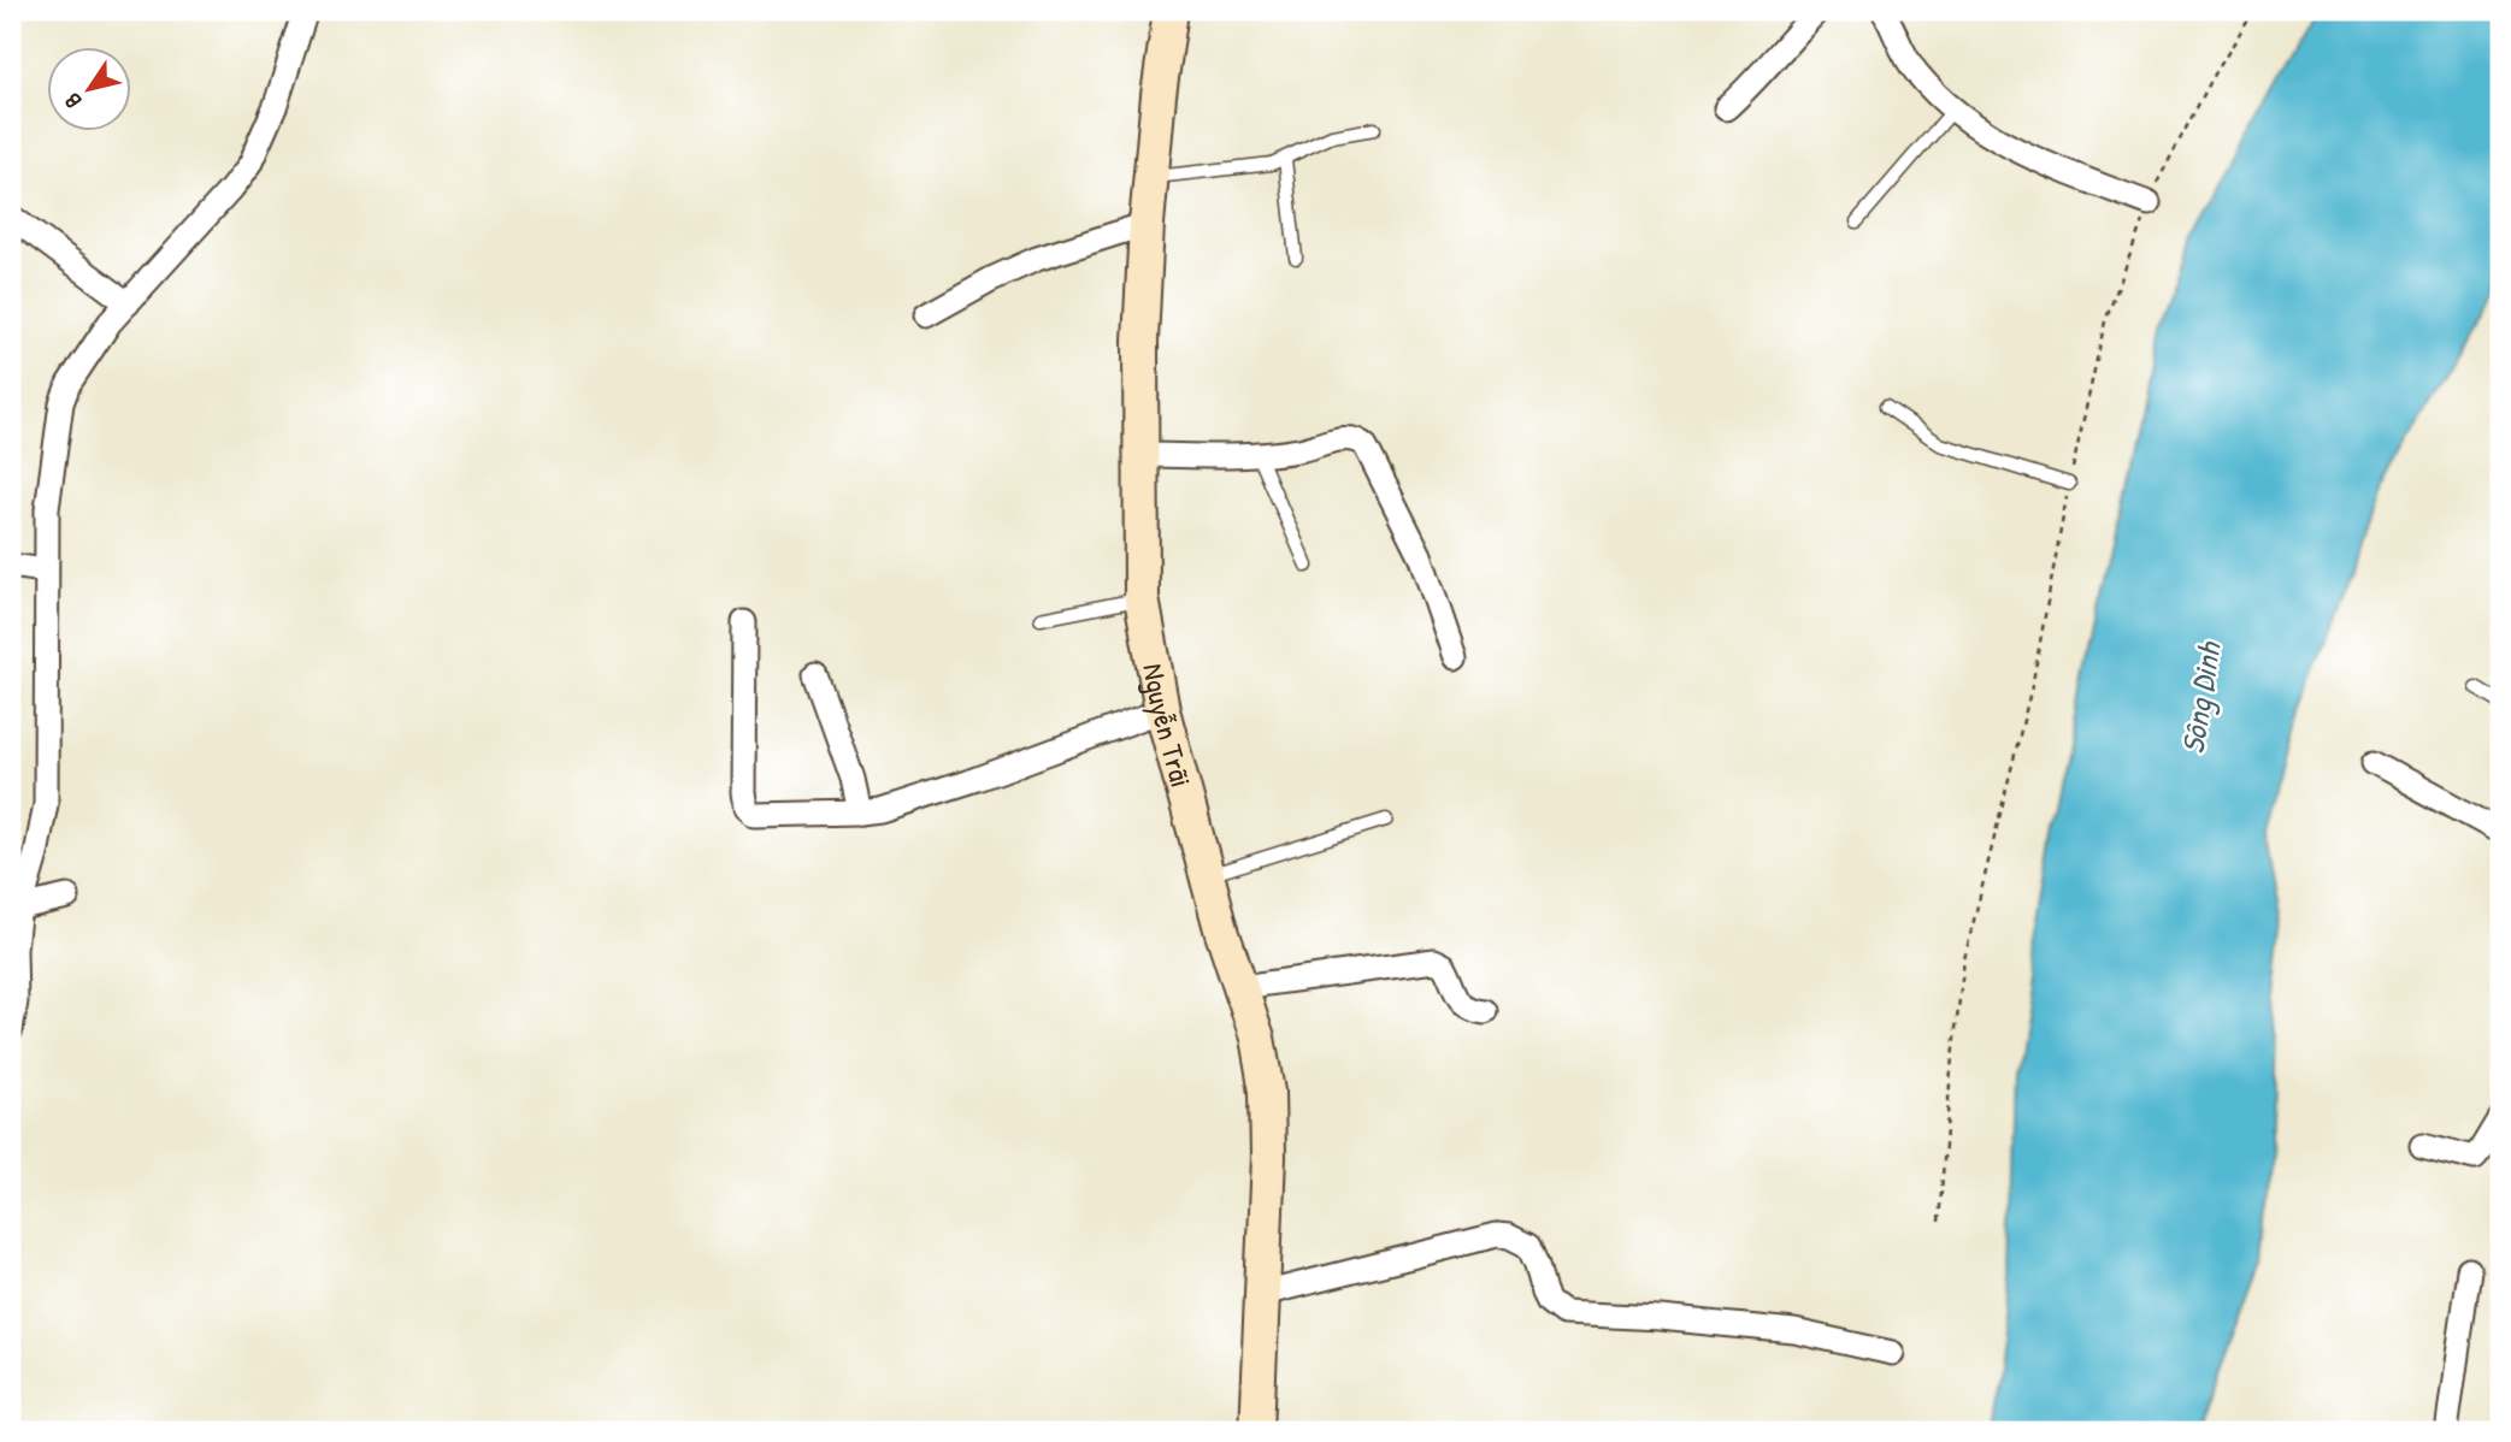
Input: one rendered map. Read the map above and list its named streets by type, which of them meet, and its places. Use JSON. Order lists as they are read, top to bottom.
{
  "streets": {
    "main road": ["Nguyễn Trãi"]
  },
  "water": ["Sông Dinh"],
  "north": "bottom left"
}
